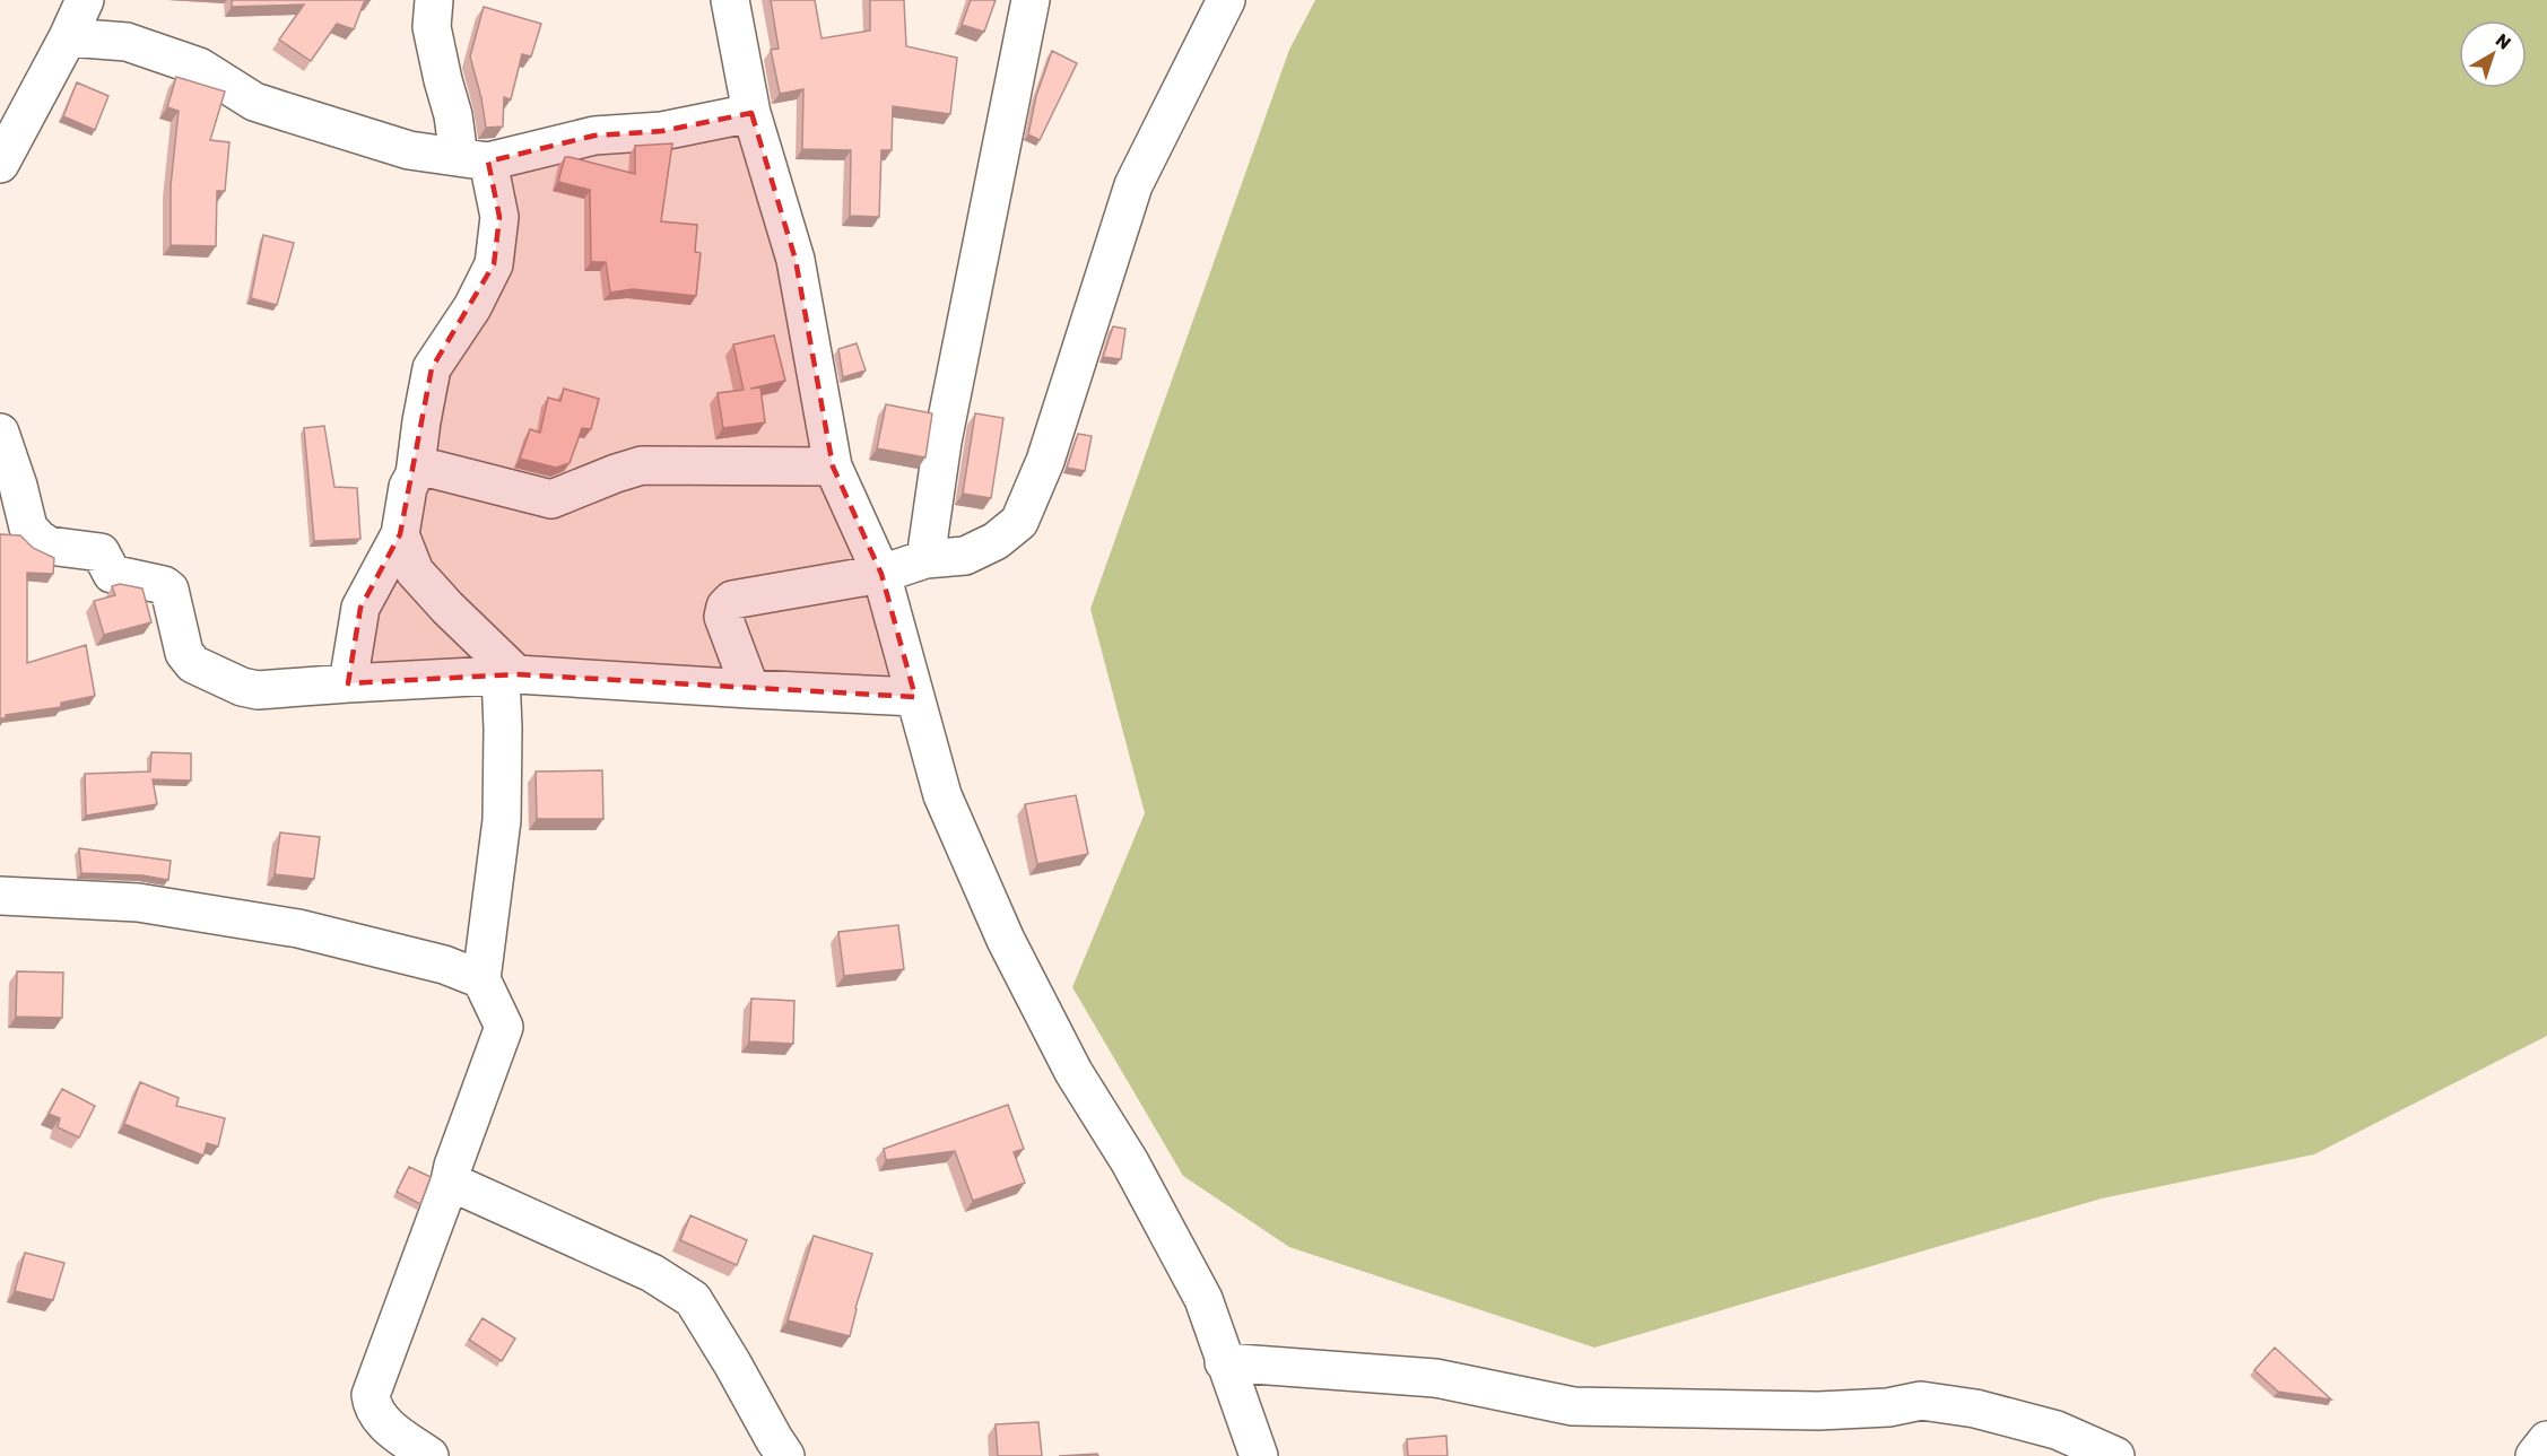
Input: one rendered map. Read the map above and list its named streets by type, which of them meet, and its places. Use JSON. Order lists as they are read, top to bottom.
{
  "north": "top right"
}
